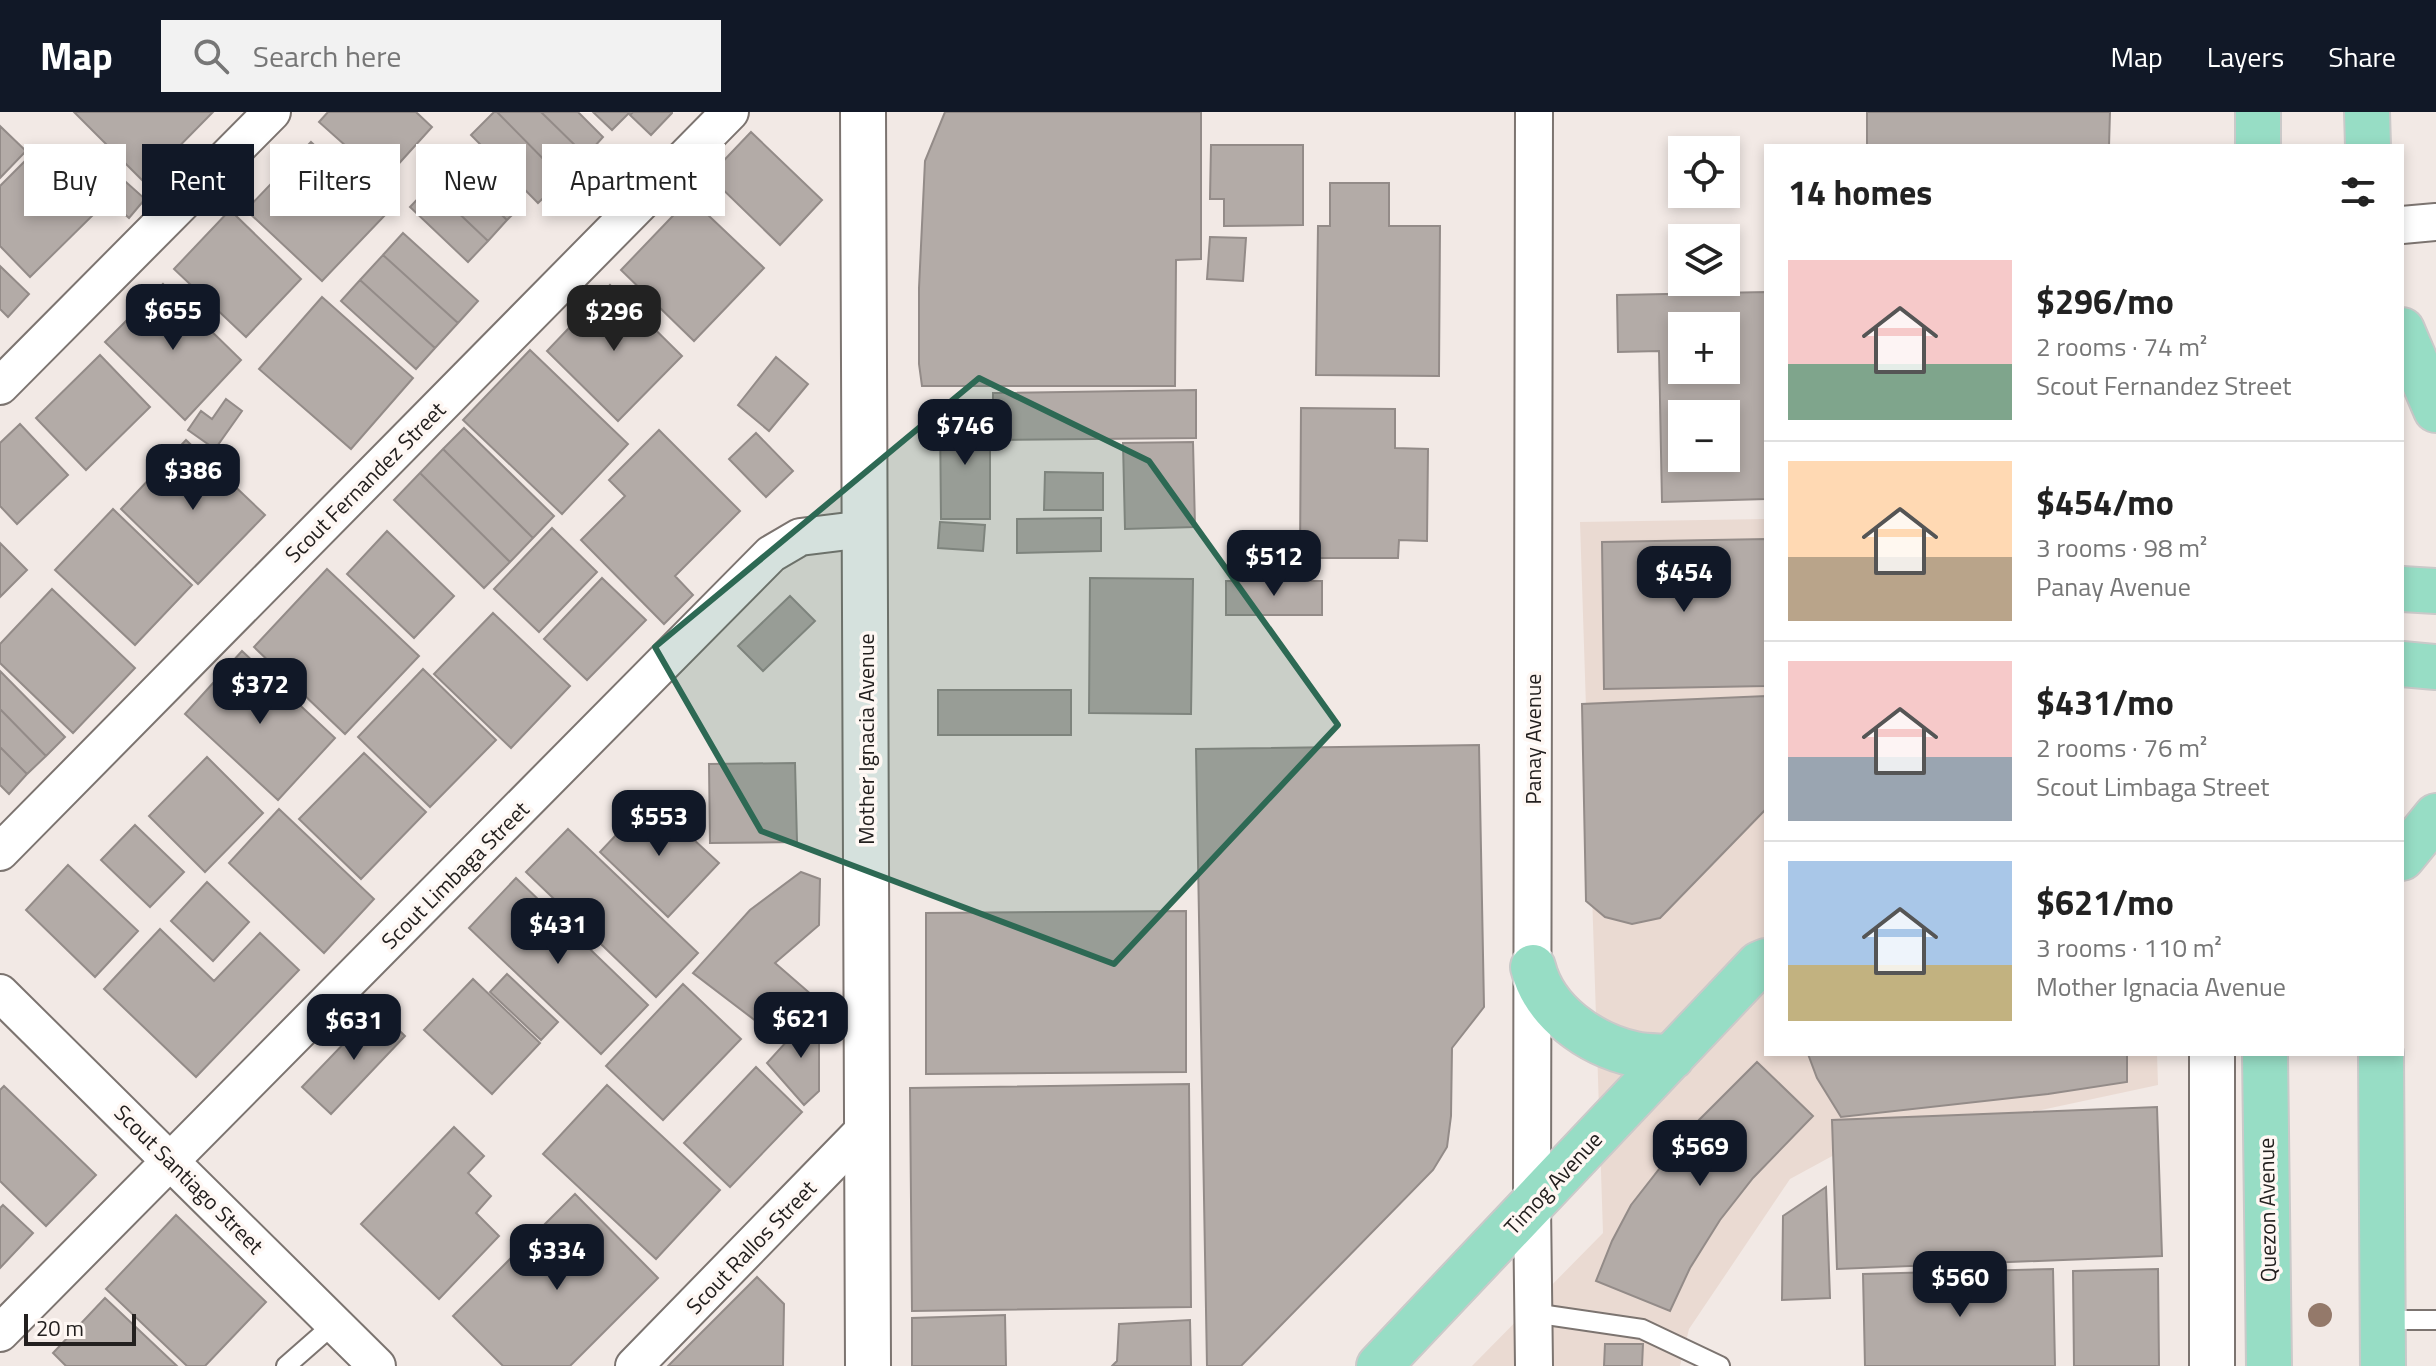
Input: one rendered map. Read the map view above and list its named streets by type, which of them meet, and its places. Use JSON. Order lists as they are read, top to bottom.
{
  "streets": {
    "main road": ["Timog Avenue", "Quezon Avenue"],
    "street": [
      "Scout Fernandez Street",
      "Mother Ignacia Avenue",
      "Panay Avenue",
      "Scout Limbaga Street",
      "Scout Santiago Street",
      "Scout Rallos Street"
    ]
  },
  "crossings": [
    ["Mother Ignacia Avenue", "Scout Limbaga Street"],
    ["Mother Ignacia Avenue", "Scout Rallos Street"],
    ["Panay Avenue", "Timog Avenue"],
    ["Scout Limbaga Street", "Scout Santiago Street"]
  ],
  "scale_bar": "20 m",
  "page": {
    "header": "Map",
    "search": "Search here",
    "nav": ["Map", "Layers", "Share"],
    "map_buttons": ["+", "−"],
    "chip": [
      "Buy",
      "Rent",
      "Filters",
      "New",
      "Apartment"
    ],
    "heading": "14 homes",
    "list": [
      {
        "name": "$296/mo",
        "note": "2 rooms · 74 m² · Scout Fernandez Street"
      },
      {
        "name": "$454/mo",
        "note": "3 rooms · 98 m² · Panay Avenue"
      },
      {
        "name": "$431/mo",
        "note": "2 rooms · 76 m² · Scout Limbaga Street"
      },
      {
        "name": "$621/mo",
        "note": "3 rooms · 110 m² · Mother Ignacia Avenue"
      }
    ],
    "price": [
      "$655",
      "$296",
      "$746",
      "$386",
      "$512",
      "$454",
      "$372",
      "$553",
      "$431",
      "$621",
      "$631",
      "$569",
      "$334",
      "$560"
    ],
    "scale": "20 m"
  }
}
